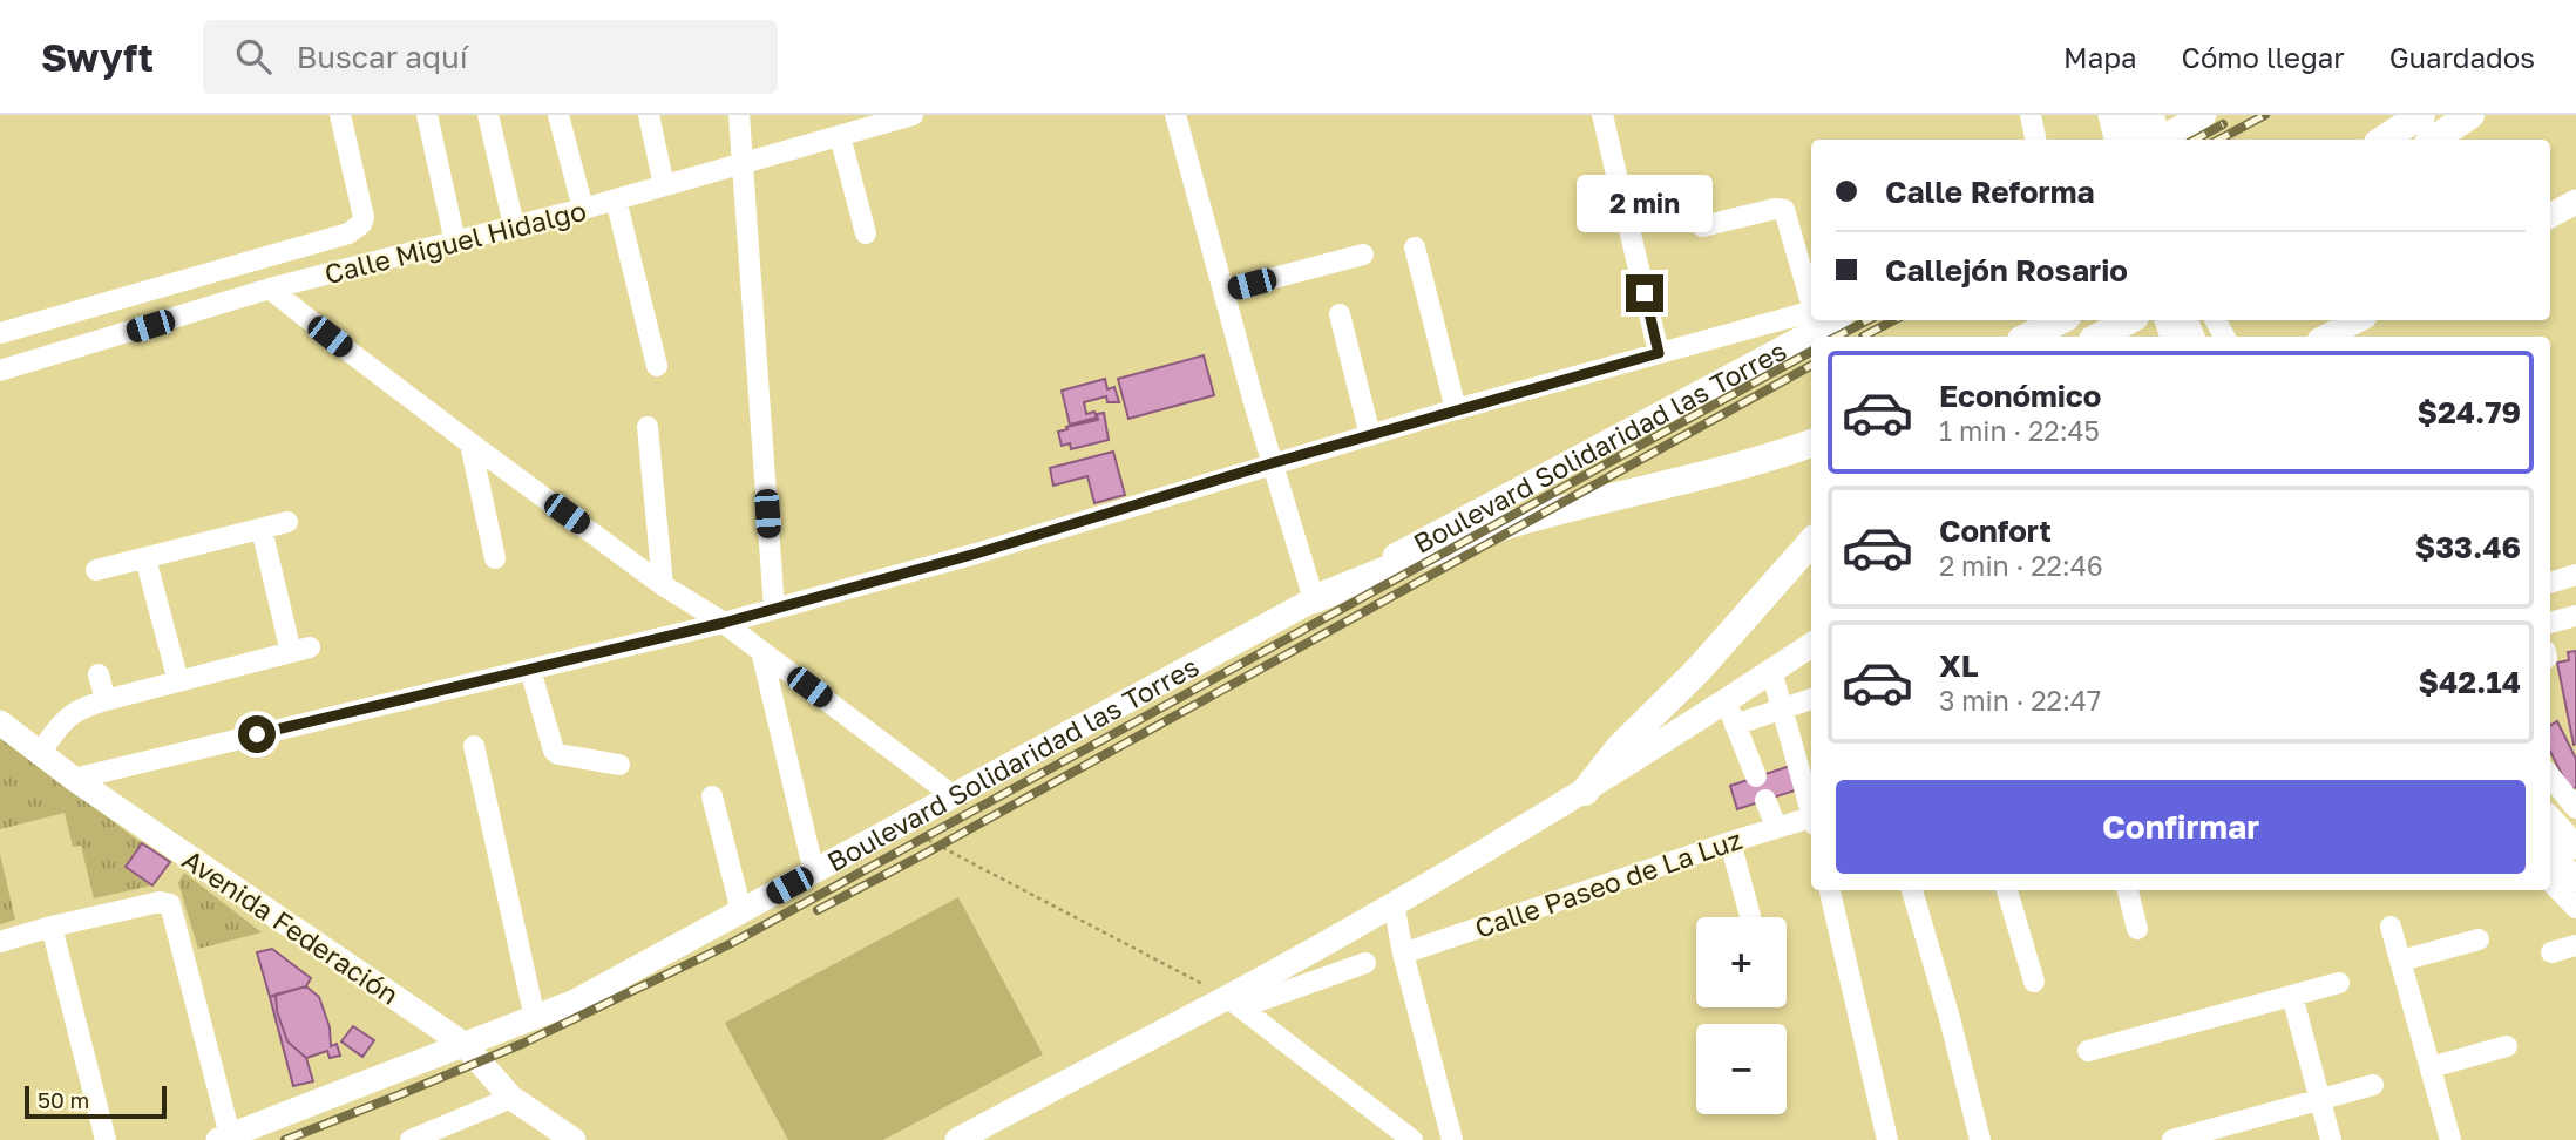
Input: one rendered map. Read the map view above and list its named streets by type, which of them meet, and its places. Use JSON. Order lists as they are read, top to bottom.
{
  "streets": {
    "highway": ["Boulevard Solidaridad las Torres"],
    "main road": ["Avenida Federación"],
    "street": ["Calle Miguel Hidalgo", "Calle Paseo de La Luz"]
  },
  "crossings": [
    ["Boulevard Solidaridad las Torres", "Avenida Federación"]
  ],
  "scale_bar": "50 m",
  "page": {
    "header": "Swyft",
    "search": "Buscar aquí",
    "nav": ["Mapa", "Cómo llegar", "Guardados"],
    "banner": ["Calle Reforma", "Callejón Rosario"],
    "bubble": "2 min",
    "list": [
      {
        "name": "Económico",
        "note": "1 min · 22:45",
        "value": "$24.79"
      },
      {
        "name": "Confort",
        "note": "2 min · 22:46",
        "value": "$33.46"
      },
      {
        "name": "XL",
        "note": "3 min · 22:47",
        "value": "$42.14"
      }
    ],
    "buttons": "Confirmar",
    "map_buttons": ["+", "−"],
    "scale": "50 m"
  }
}
